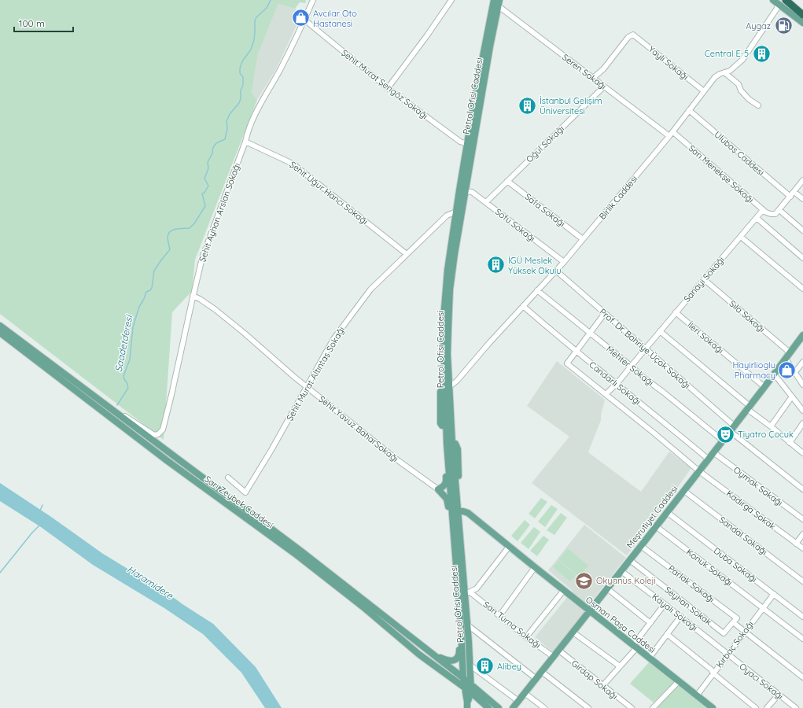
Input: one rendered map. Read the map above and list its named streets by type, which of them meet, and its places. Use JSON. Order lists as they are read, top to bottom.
{
  "streets": {
    "main road": [
      "Petrol Ofisi Caddesi",
      "Sarı Zeybek Caddesi",
      "Meşrutiyet Caddesi",
      "Osman Paşa Caddesi"
    ],
    "street": [
      "Yaylı Sokağı",
      "Seren Sokağı",
      "Şehit Murat Şengöz Sokağı",
      "Oğul Sokağı",
      "Ulubaş Caddesi",
      "Sarı Menekşe Sokağı",
      "Şehit Uğur Hancı Sokağı",
      "Birlik Caddesi",
      "Safa Sokağı",
      "Şehit Ayhan Arslan Sokağı",
      "Sofu Sokağı",
      "Sanayi Sokağı",
      "Sıla Sokağı",
      "İleri Sokağı",
      "Prof. Dr. Bahriye Üçok Sokağı",
      "Mehter Sokağı",
      "Şehit Murat Altıntaş Sokağı",
      "Candarlı Sokağı",
      "Şehit Yavuz BaharSokağı",
      "Oymak Sokağı",
      "Kadırga Sokak",
      "Sandal Sokağı",
      "Duba Sokağı",
      "Konuk Sokağı",
      "Parlak Sokağı",
      "Seyhan Sokak",
      "Kayalı Sokağı",
      "Sarı Turna Sokağı",
      "Kırbaç Sokağı",
      "Girdap Sokağı",
      "Oyacı Sokağı"
    ]
  },
  "crossings": [
    ["Yaylı Sokağı", "Seren Sokağı"],
    ["Yaylı Sokağı", "Birlik Caddesi"],
    ["Seren Sokağı", "Petrol Ofisi Caddesi"],
    ["Seren Sokağı", "Oğul Sokağı"],
    ["Seren Sokağı", "Birlik Caddesi"],
    ["Şehit Murat Şengöz Sokağı", "Petrol Ofisi Caddesi"],
    ["Şehit Murat Şengöz Sokağı", "Şehit Ayhan Arslan Sokağı"],
    ["Petrol Ofisi Caddesi", "Birlik Caddesi"],
    ["Petrol Ofisi Caddesi", "Sofu Sokağı"],
    ["Petrol Ofisi Caddesi", "Şehit Murat Altıntaş Sokağı"],
    ["Petrol Ofisi Caddesi", "Sarı Zeybek Caddesi"],
    ["Petrol Ofisi Caddesi", "Sarı Turna Sokağı"],
    ["Petrol Ofisi Caddesi", "Osman Paşa Caddesi"],
    ["Oğul Sokağı", "Safa Sokağı"],
    ["Oğul Sokağı", "Sofu Sokağı"],
    ["Ulubaş Caddesi", "Birlik Caddesi"],
    ["Sarı Menekşe Sokağı", "Birlik Caddesi"],
    ["Sarı Menekşe Sokağı", "Sanayi Sokağı"],
    ["Şehit Uğur Hancı Sokağı", "Şehit Ayhan Arslan Sokağı"],
    ["Şehit Uğur Hancı Sokağı", "Şehit Murat Altıntaş Sokağı"],
    ["Birlik Caddesi", "Safa Sokağı"],
    ["Birlik Caddesi", "Sofu Sokağı"],
    ["Birlik Caddesi", "Prof. Dr. Bahriye Üçok Sokağı"],
    ["Birlik Caddesi", "Mehter Sokağı"],
    ["Birlik Caddesi", "Candarlı Sokağı"],
    ["Şehit Ayhan Arslan Sokağı", "Şehit Yavuz BaharSokağı"],
    ["Şehit Ayhan Arslan Sokağı", "Sarı Zeybek Caddesi"],
    ["Sanayi Sokağı", "Sıla Sokağı"],
    ["Sanayi Sokağı", "İleri Sokağı"],
    ["Sanayi Sokağı", "Prof. Dr. Bahriye Üçok Sokağı"],
    ["Sanayi Sokağı", "Mehter Sokağı"],
    ["Sanayi Sokağı", "Candarlı Sokağı"],
    ["Sanayi Sokağı", "Kadırga Sokak"],
    ["Sıla Sokağı", "Meşrutiyet Caddesi"],
    ["İleri Sokağı", "Meşrutiyet Caddesi"],
    ["Prof. Dr. Bahriye Üçok Sokağı", "Meşrutiyet Caddesi"],
    ["Mehter Sokağı", "Meşrutiyet Caddesi"],
    ["Şehit Murat Altıntaş Sokağı", "Şehit Yavuz BaharSokağı"],
    ["Candarlı Sokağı", "Kadırga Sokak"],
    ["Candarlı Sokağı", "Meşrutiyet Caddesi"],
    ["Oymak Sokağı", "Meşrutiyet Caddesi"],
    ["Kadırga Sokak", "Meşrutiyet Caddesi"],
    ["Meşrutiyet Caddesi", "Sandal Sokağı"],
    ["Meşrutiyet Caddesi", "Duba Sokağı"],
    ["Meşrutiyet Caddesi", "Konuk Sokağı"],
    ["Meşrutiyet Caddesi", "Parlak Sokağı"],
    ["Meşrutiyet Caddesi", "Seyhan Sokak"],
    ["Meşrutiyet Caddesi", "Kayalı Sokağı"],
    ["Meşrutiyet Caddesi", "Sarı Turna Sokağı"],
    ["Meşrutiyet Caddesi", "Osman Paşa Caddesi"],
    ["Meşrutiyet Caddesi", "Girdap Sokağı"],
    ["Duba Sokağı", "Kırbaç Sokağı"],
    ["Konuk Sokağı", "Kırbaç Sokağı"],
    ["Parlak Sokağı", "Seyhan Sokak"],
    ["Kayalı Sokağı", "Kırbaç Sokağı"],
    ["Kayalı Sokağı", "Oyacı Sokağı"],
    ["Osman Paşa Caddesi", "Kırbaç Sokağı"],
    ["Kırbaç Sokağı", "Oyacı Sokağı"]
  ],
  "water": ["Saadetderesi", "Haramidere"],
  "places": {
    "shop": ["Avcılar Oto Hastanesi", "Hayirlioglu Pharmacy"],
    "fuel station": ["Aygaz"],
    "building": [
      "Central E-5",
      "İstanbul Gelişim Üniversitesi",
      "İGÜ Meslek Yüksek Okulu",
      "Alibey"
    ],
    "theatre": ["Tiyatro Çocuk"],
    "school or university": ["Okyanus Koleji"]
  },
  "scale_bar": "100 m"
}
